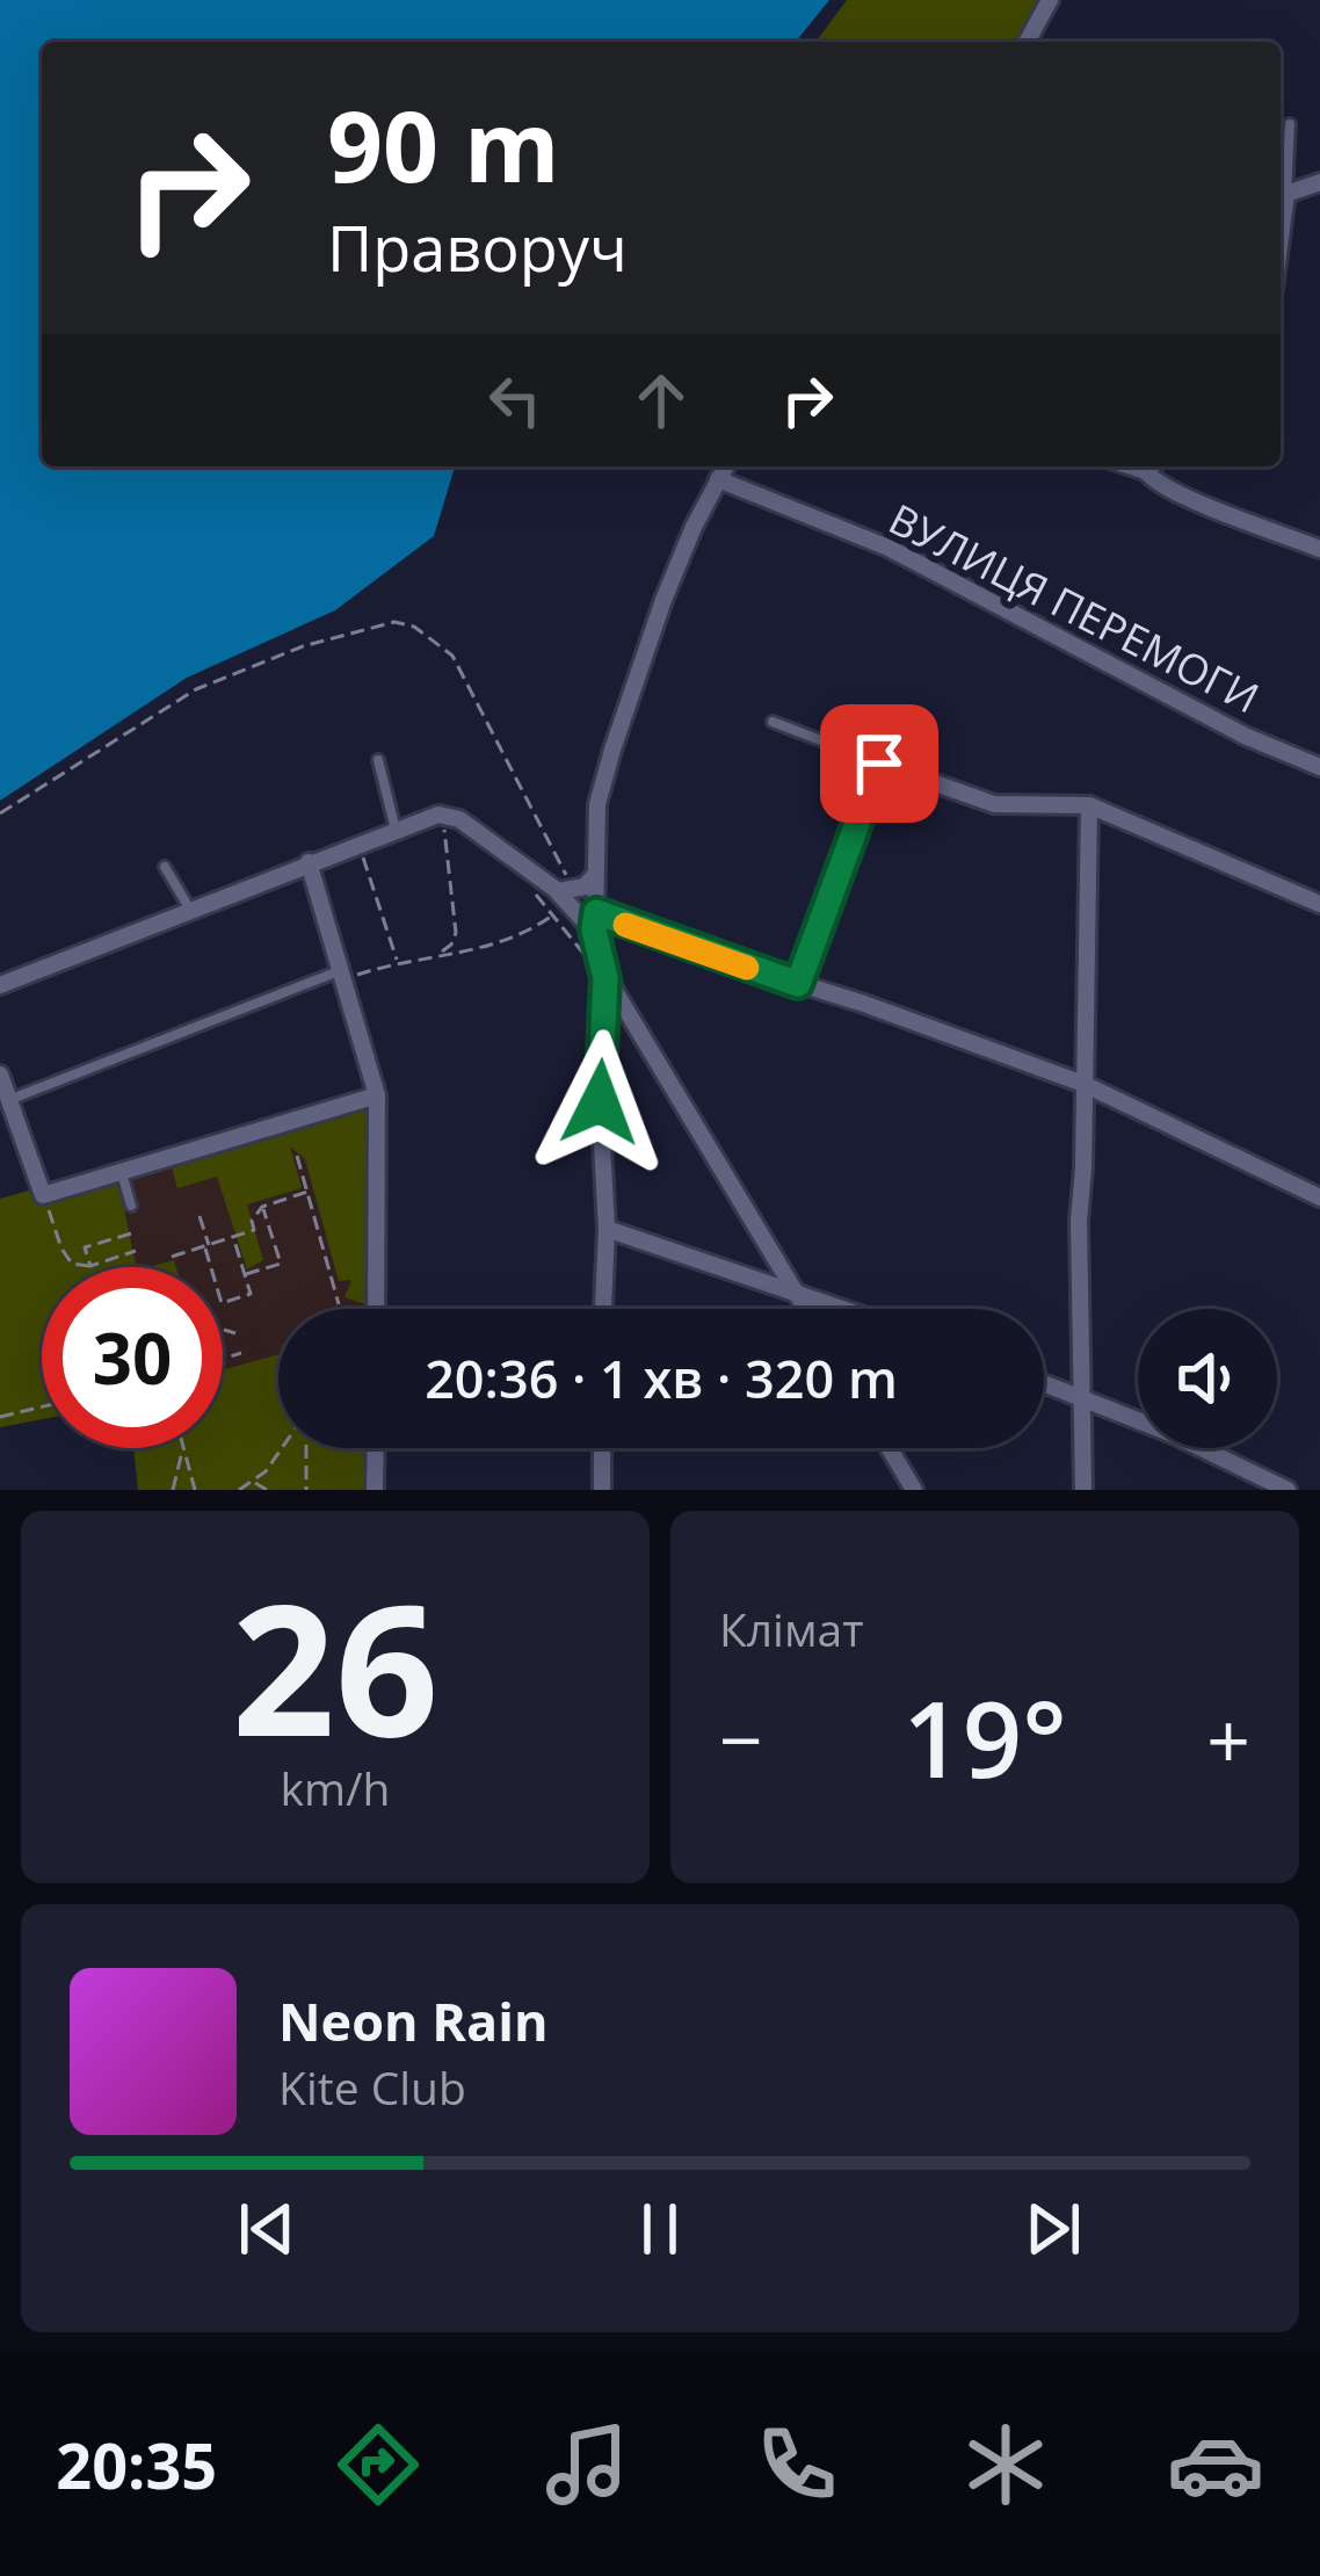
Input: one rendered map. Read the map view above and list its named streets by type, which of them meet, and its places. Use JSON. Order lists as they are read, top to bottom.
{
  "streets": {
    "street": ["ВУЛИЦЯ ПЕРЕМОГИ"]
  },
  "page": {
    "turn": ["90 m", "Праворуч"],
    "limit": "30",
    "trip": "20:36 · 1 хв · 320 m",
    "tile": [
      ["26", "km/h"],
      "Клімат"
    ],
    "heat": ["−", "19°", "+"],
    "song": ["Neon Rain", "Kite Club"],
    "tabs": "20:35"
  }
}
